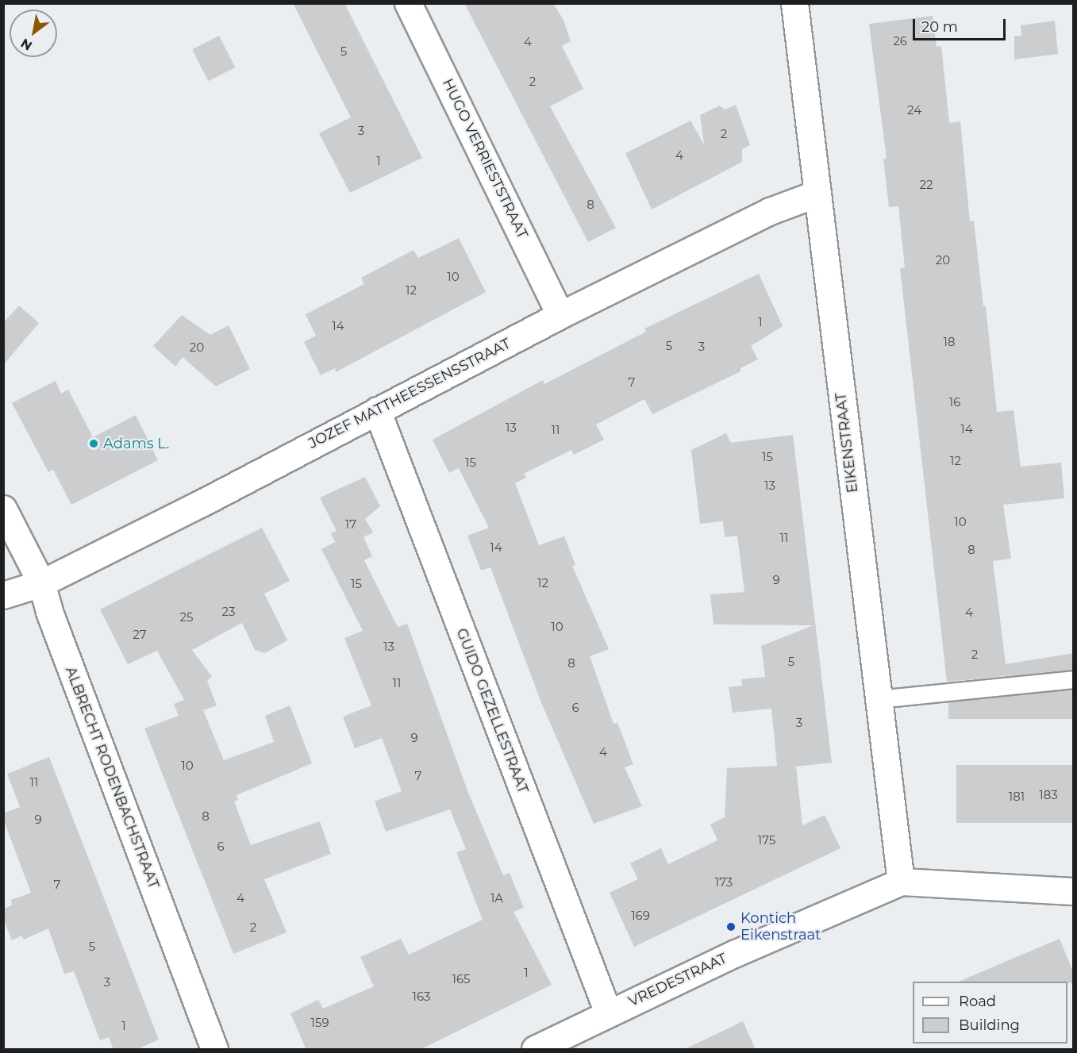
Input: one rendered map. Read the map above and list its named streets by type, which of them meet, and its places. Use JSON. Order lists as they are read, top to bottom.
{
  "streets": {
    "street": [
      "HUGO VERRIESTSTRAAT",
      "JOZEF MATTHEESSENSSTRAAT",
      "EIKENSTRAAT",
      "GUIDO GEZELLESTRAAT",
      "ALBRECHT RODENBACHSTRAAT",
      "VREDESTRAAT"
    ]
  },
  "crossings": [
    ["HUGO VERRIESTSTRAAT", "JOZEF MATTHEESSENSSTRAAT"],
    ["JOZEF MATTHEESSENSSTRAAT", "EIKENSTRAAT"],
    ["JOZEF MATTHEESSENSSTRAAT", "GUIDO GEZELLESTRAAT"],
    ["JOZEF MATTHEESSENSSTRAAT", "ALBRECHT RODENBACHSTRAAT"],
    ["EIKENSTRAAT", "VREDESTRAAT"],
    ["GUIDO GEZELLESTRAAT", "VREDESTRAAT"]
  ],
  "places": ["Adams L.", "Kontich Eikenstraat"],
  "house_numbers": [
    "26",
    "4",
    "5",
    "2",
    "24",
    "3",
    "2",
    "4",
    "1",
    "22",
    "8",
    "20",
    "10",
    "12",
    "1",
    "14",
    "18",
    "5",
    "3",
    "20",
    "7",
    "16",
    "13",
    "14",
    "11",
    "15",
    "12",
    "15",
    "13",
    "10",
    "17",
    "11",
    "14",
    "8",
    "9",
    "12",
    "15",
    "23",
    "4",
    "25",
    "10",
    "27",
    "13",
    "2",
    "5",
    "8",
    "11",
    "6",
    "3",
    "9",
    "4",
    "10",
    "7",
    "11",
    "183",
    "181",
    "8",
    "9",
    "175",
    "6",
    "173",
    "7",
    "4",
    "1A",
    "169",
    "2",
    "5",
    "1",
    "165",
    "3",
    "163",
    "159",
    "1"
  ],
  "legend": ["Road", "Building"],
  "scale_bar": "20 m",
  "north": "bottom left"
}
